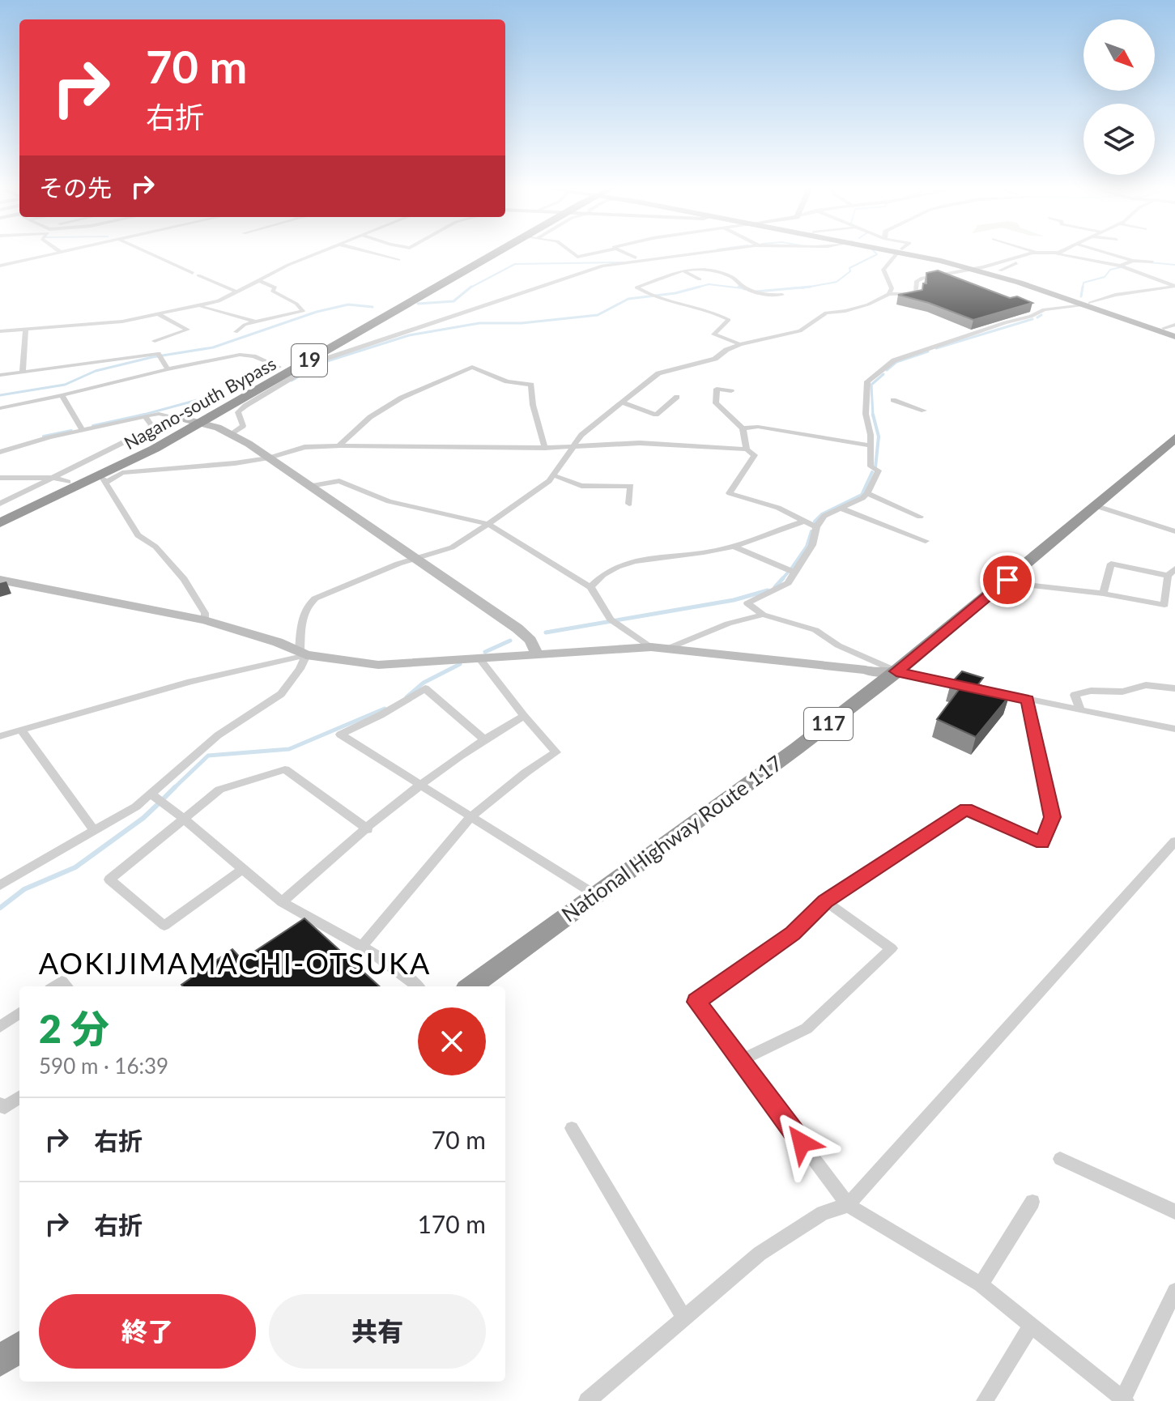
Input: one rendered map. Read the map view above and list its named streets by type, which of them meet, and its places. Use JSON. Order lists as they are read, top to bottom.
{
  "streets": {
    "highway": [
      "19",
      "Nagano-south Bypass",
      "117",
      "National Highway Route 117"
    ]
  },
  "districts": ["AOKIJIMAMACHI-OTSUKA"],
  "north": "bottom right",
  "page": {
    "turn": ["70 m", "右折"],
    "then": "その先",
    "heading": ["2 分", "590 m · 16:39"],
    "list": [
      {
        "name": "右折",
        "value": "70 m"
      },
      {
        "name": "右折",
        "value": "170 m"
      }
    ],
    "buttons": ["終了", "共有"]
  }
}
